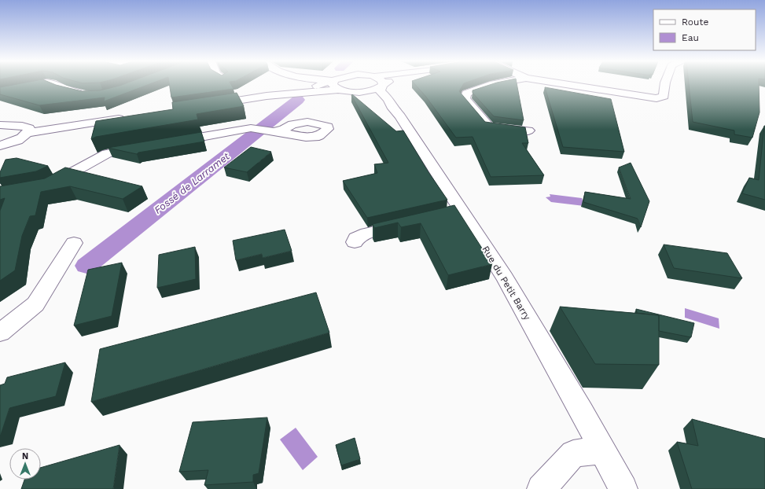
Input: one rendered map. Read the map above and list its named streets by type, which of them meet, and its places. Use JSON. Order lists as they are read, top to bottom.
{
  "streets": {
    "street": ["Rue du Petit Barry"]
  },
  "water": ["Fossé de Larramet"],
  "legend": ["Route", "Eau"],
  "north": "top"
}
